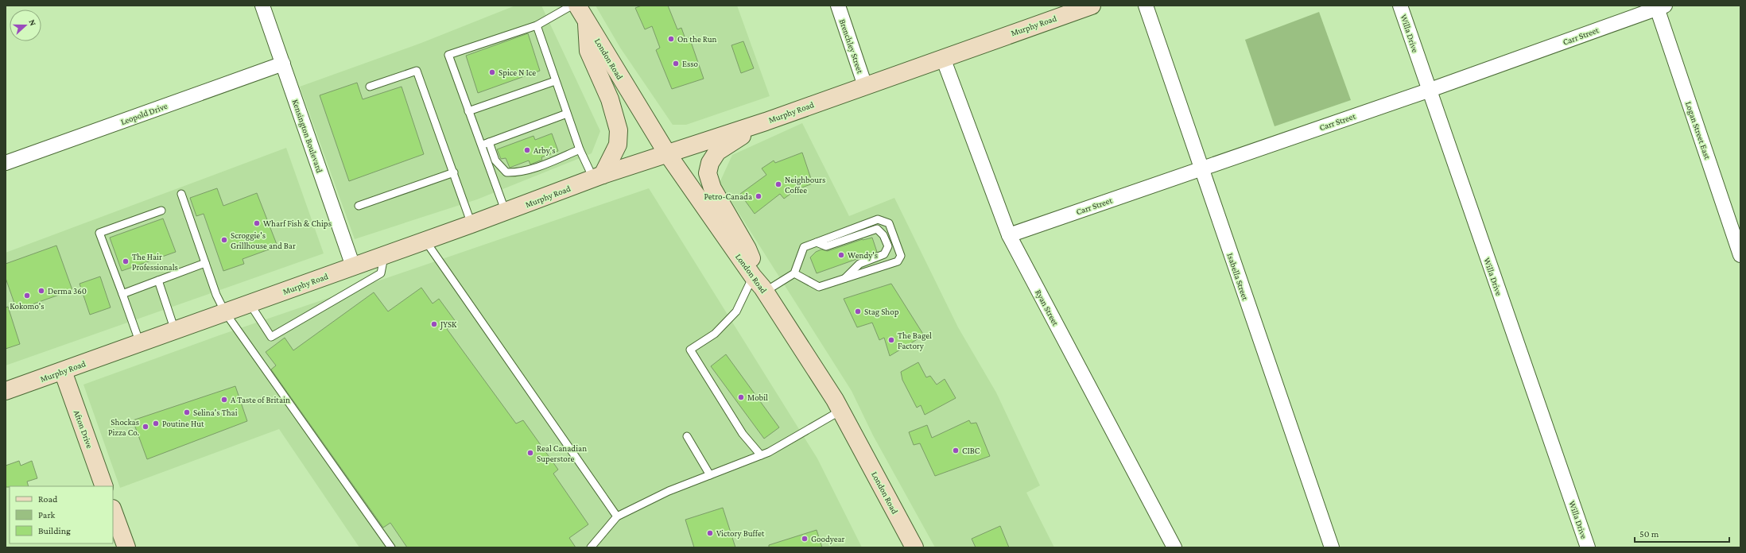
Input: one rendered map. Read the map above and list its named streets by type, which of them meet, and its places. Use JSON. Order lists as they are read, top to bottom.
{
  "streets": {
    "street": [
      "Murphy Road",
      "Willa Drive",
      "Carr Street",
      "Brenchley Street",
      "London Road",
      "Leopold Drive",
      "Logan Street East",
      "Kensington Boulevard",
      "Isabella Street",
      "Ryan Street",
      "Afton Drive"
    ]
  },
  "crossings": [
    ["Murphy Road", "Brenchley Street"],
    ["Murphy Road", "London Road"],
    ["Murphy Road", "Kensington Boulevard"],
    ["Murphy Road", "Ryan Street"],
    ["Murphy Road", "Afton Drive"],
    ["Willa Drive", "Carr Street"],
    ["Carr Street", "Logan Street East"],
    ["Carr Street", "Isabella Street"],
    ["Carr Street", "Ryan Street"],
    ["Leopold Drive", "Kensington Boulevard"]
  ],
  "places": [
    "On the Run",
    "Esso",
    "Spice N Ice",
    "Arby's",
    "Neighbours Coffee",
    "Petro-Canada",
    "Wharf Fish & Chips",
    "Scroggie's Grillhouse and Bar",
    "Wendy's",
    "The Hair Professionals",
    "Derma 360",
    "Kokomo's",
    "Stag Shop",
    "JYSK",
    "The Bagel Factory",
    "Mobil",
    "A Taste of Britain",
    "Selina's Thai",
    "Poutine Hut",
    "Shockas Pizza Co.",
    "CIBC",
    "Real Canadian Superstore",
    "Victory Buffet",
    "Goodyear"
  ],
  "legend": ["Road", "Park", "Building"],
  "scale_bar": "50 m",
  "north": "right"
}
